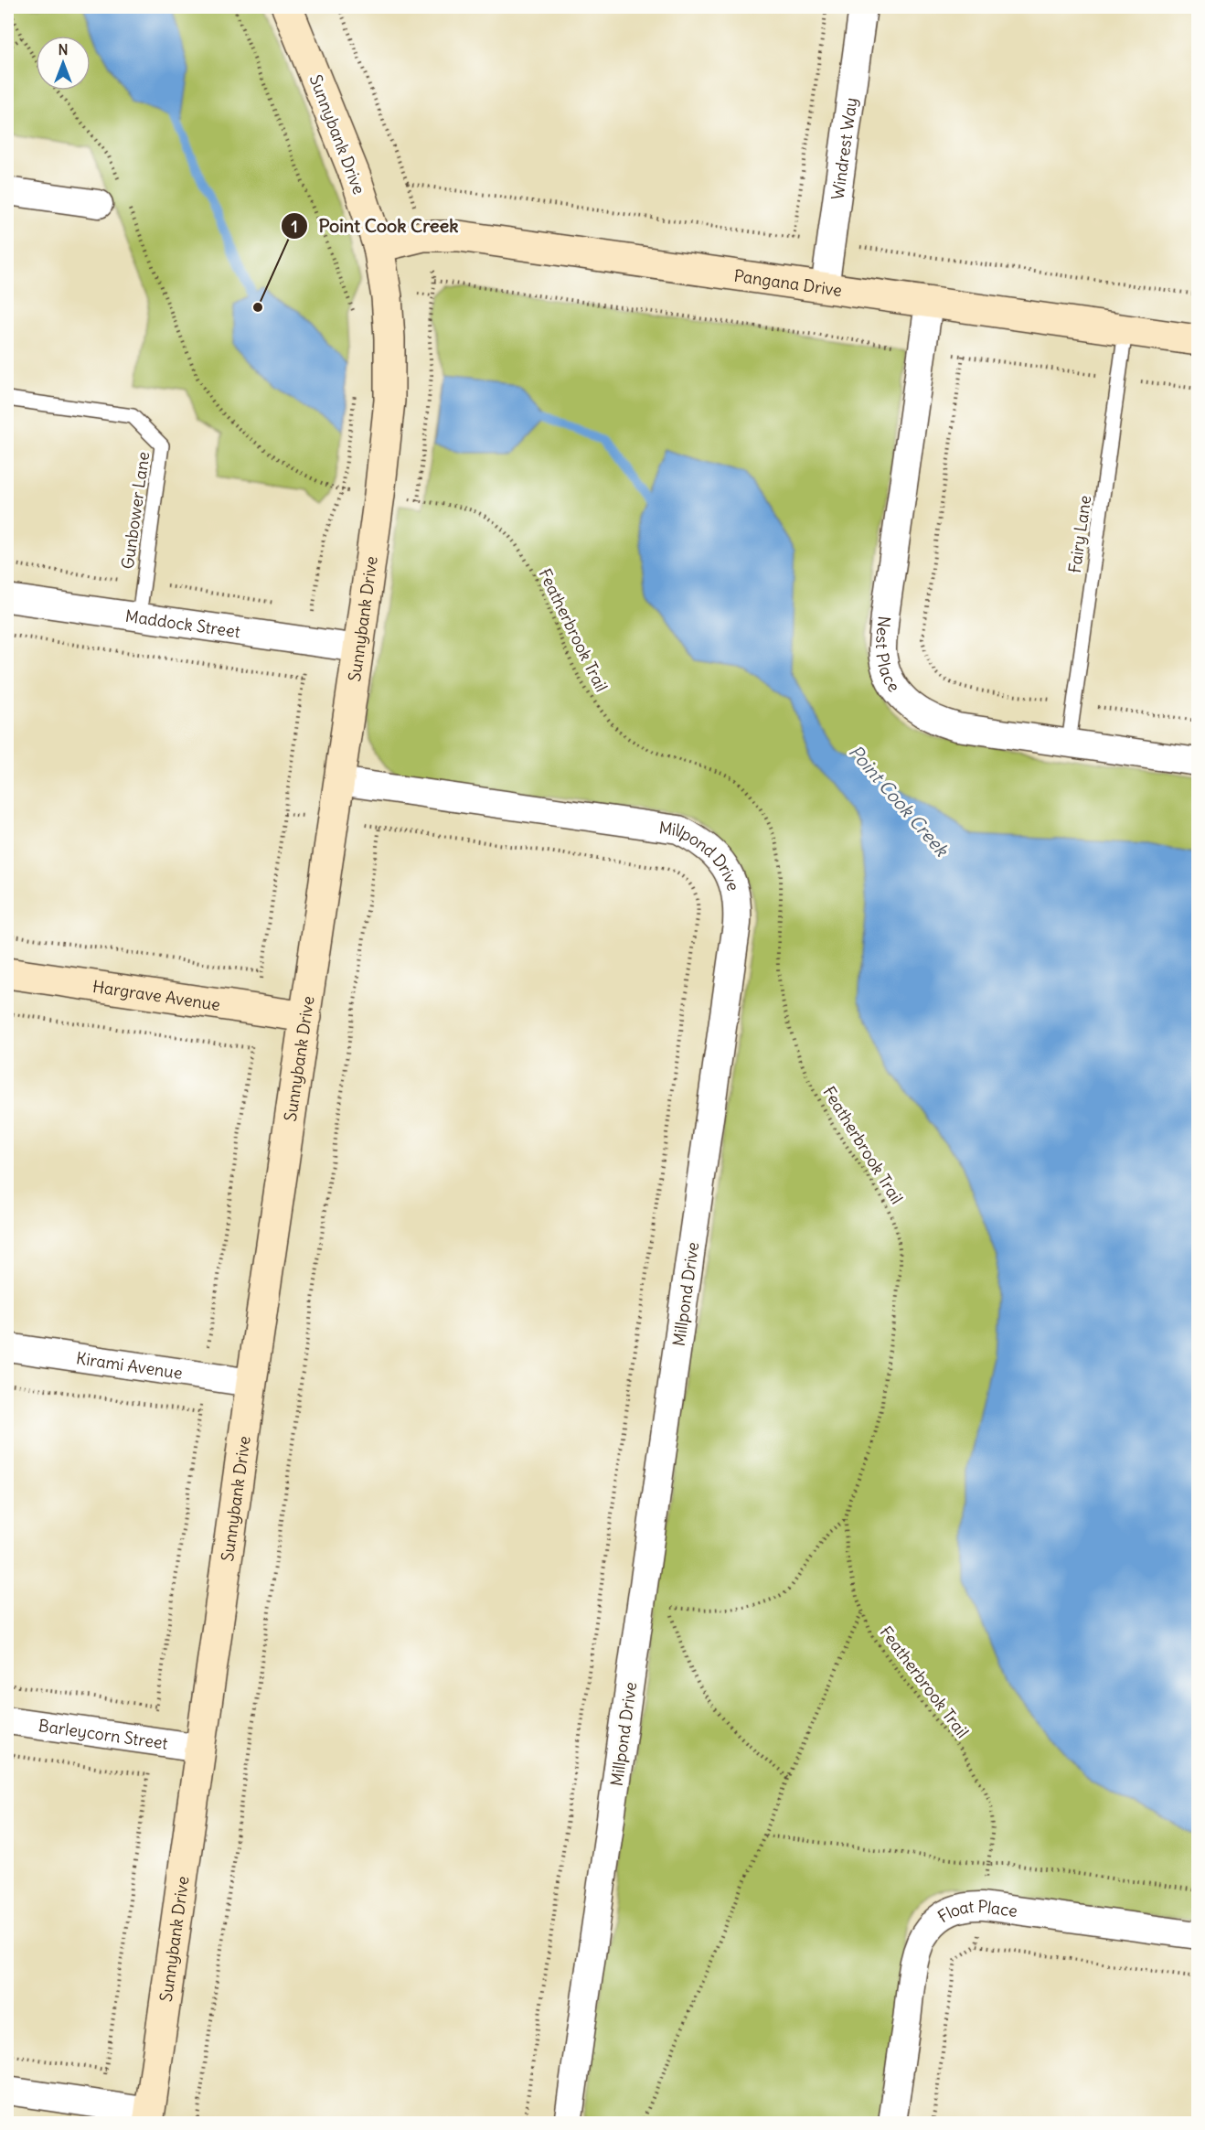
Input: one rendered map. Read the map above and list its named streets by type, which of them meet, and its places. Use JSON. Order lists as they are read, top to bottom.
{
  "streets": {
    "street": [
      "Sunnybank Drive",
      "Windrest Way",
      "Pangana Drive",
      "Maddock Street",
      "Nest Place",
      "Millpond Drive",
      "Hargrave Avenue",
      "Kirami Avenue",
      "Barleycorn Street",
      "Float Place"
    ],
    "lane": ["Gunbower Lane", "Fairy Lane"],
    "path": ["Featherbrook Trail"]
  },
  "crossings": [
    ["Sunnybank Drive", "Pangana Drive"],
    ["Sunnybank Drive", "Maddock Street"],
    ["Sunnybank Drive", "Millpond Drive"],
    ["Sunnybank Drive", "Hargrave Avenue"],
    ["Sunnybank Drive", "Kirami Avenue"],
    ["Sunnybank Drive", "Barleycorn Street"],
    ["Windrest Way", "Pangana Drive"],
    ["Pangana Drive", "Fairy Lane"],
    ["Pangana Drive", "Nest Place"],
    ["Gunbower Lane", "Maddock Street"],
    ["Fairy Lane", "Nest Place"]
  ],
  "water": ["Point Cook Creek"],
  "places": ["Point Cook Creek"],
  "north": "top"
}
